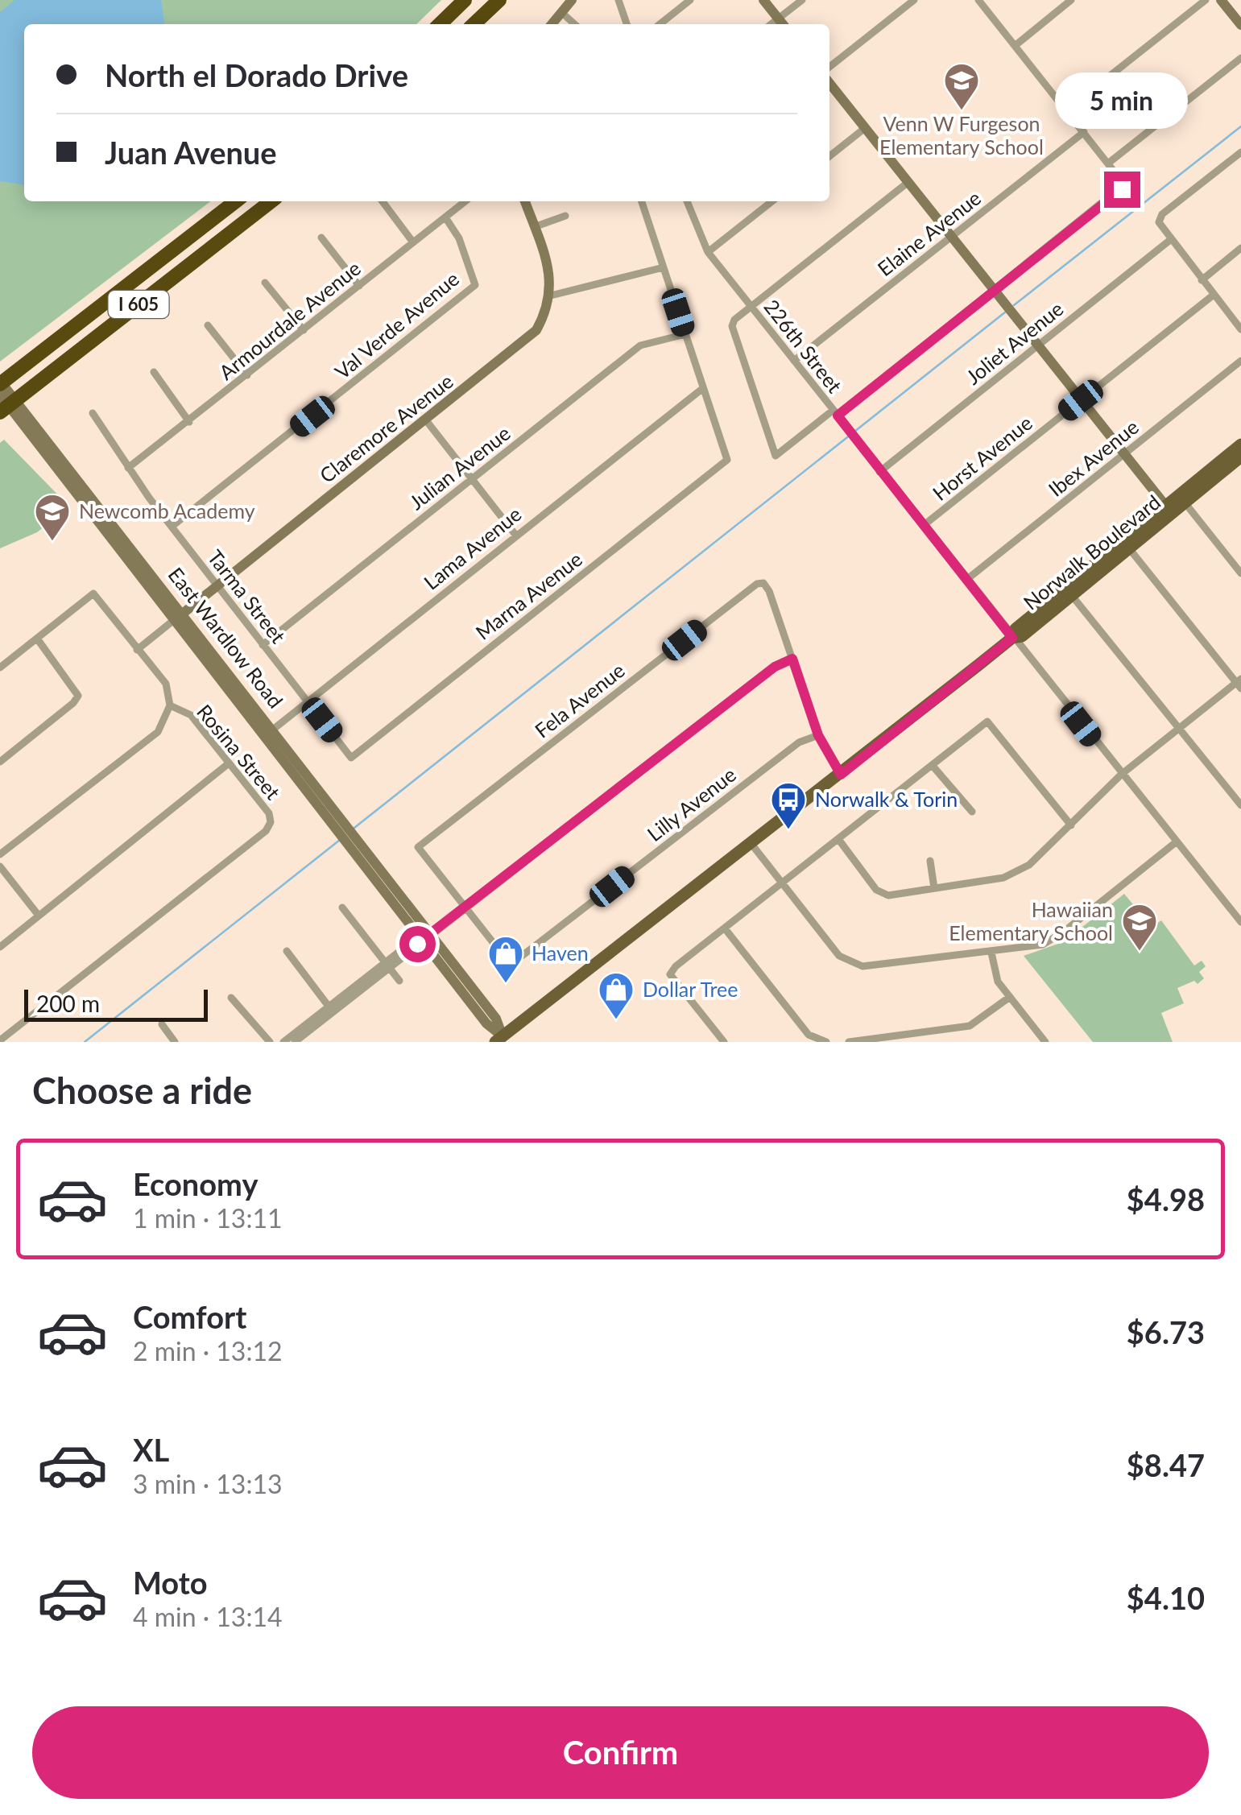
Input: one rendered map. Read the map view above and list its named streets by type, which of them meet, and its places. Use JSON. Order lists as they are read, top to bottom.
{
  "streets": {
    "highway": ["I 605"],
    "main road": ["Norwalk Boulevard"],
    "street": [
      "Elaine Avenue",
      "Armourdale Avenue",
      "Val Verde Avenue",
      "Joliet Avenue",
      "226th Street",
      "Claremore Avenue",
      "Horst Avenue",
      "Ibex Avenue",
      "Julian Avenue",
      "Lama Avenue",
      "Marna Avenue",
      "Tarma Street",
      "East Wardlow Road",
      "Fela Avenue",
      "Rosina Street",
      "Lilly Avenue"
    ]
  },
  "crossings": [
    ["Elaine Avenue", "226th Street"],
    ["I 605", "East Wardlow Road"],
    ["Armourdale Avenue", "Val Verde Avenue"],
    ["Armourdale Avenue", "Tarma Street"],
    ["Val Verde Avenue", "Tarma Street"],
    ["Joliet Avenue", "226th Street"],
    ["226th Street", "Horst Avenue"],
    ["226th Street", "Ibex Avenue"],
    ["226th Street", "Norwalk Boulevard"],
    ["Claremore Avenue", "Tarma Street"],
    ["Claremore Avenue", "East Wardlow Road"],
    ["Claremore Avenue", "Rosina Street"],
    ["Julian Avenue", "Tarma Street"],
    ["Lama Avenue", "Marna Avenue"],
    ["Lama Avenue", "Tarma Street"],
    ["Lama Avenue", "East Wardlow Road"],
    ["Norwalk Boulevard", "East Wardlow Road"],
    ["Marna Avenue", "Tarma Street"],
    ["Fela Avenue", "Lilly Avenue"]
  ],
  "places": {
    "school or university": ["Venn W Furgeson Elementary School", "Newcomb Academy", "Hawaiian Elementary School"],
    "bus stop": ["Norwalk & Torin"],
    "shop": ["Haven", "Dollar Tree"]
  },
  "scale_bar": "200 m",
  "page": {
    "banner": ["North el Dorado Drive", "Juan Avenue"],
    "bubble": "5 min",
    "scale": "200 m",
    "heading": "Choose a ride",
    "list": [
      {
        "name": "Economy",
        "note": "1 min · 13:11",
        "value": "$4.98"
      },
      {
        "name": "Comfort",
        "note": "2 min · 13:12",
        "value": "$6.73"
      },
      {
        "name": "XL",
        "note": "3 min · 13:13",
        "value": "$8.47"
      },
      {
        "name": "Moto",
        "note": "4 min · 13:14",
        "value": "$4.10"
      }
    ],
    "buttons": "Confirm"
  }
}
